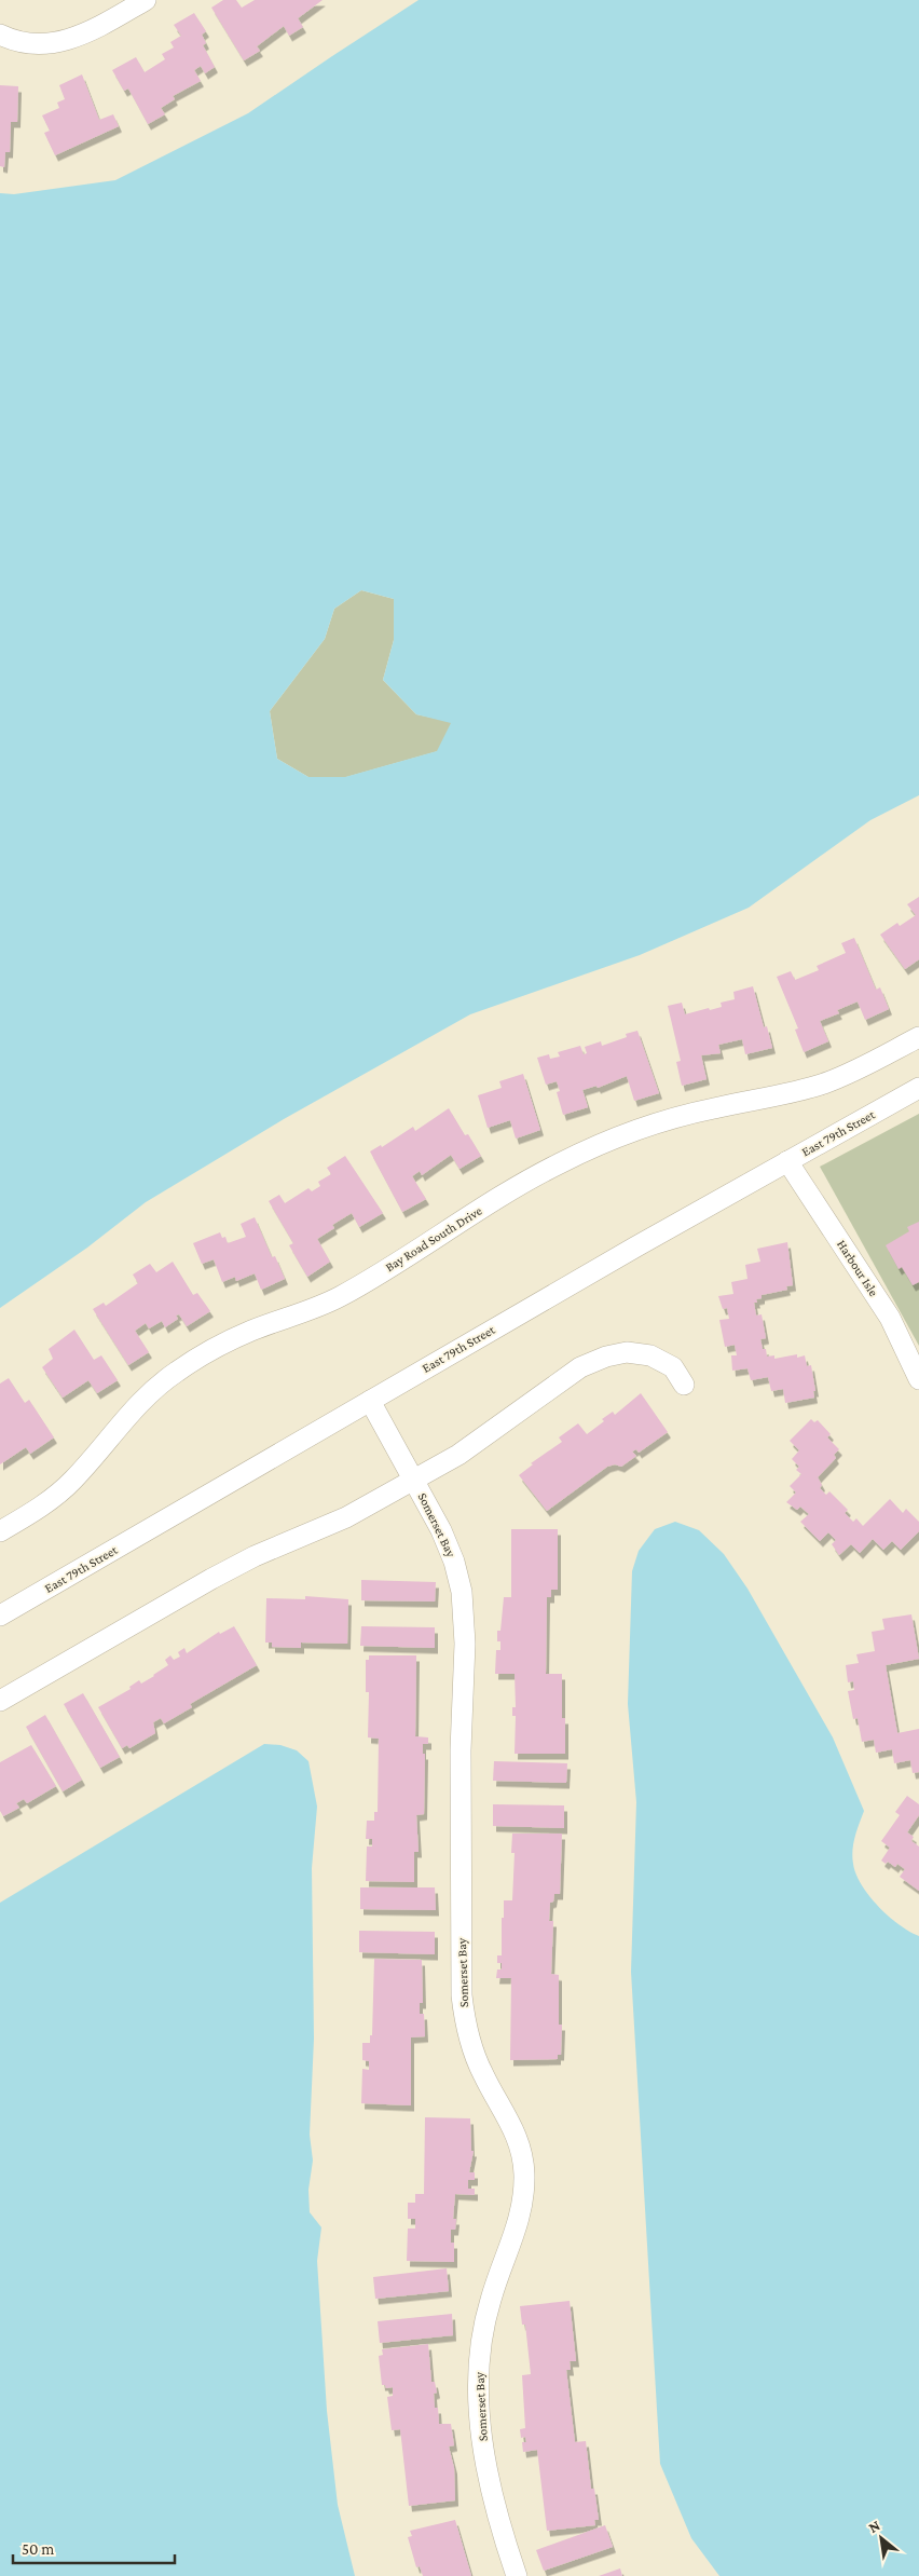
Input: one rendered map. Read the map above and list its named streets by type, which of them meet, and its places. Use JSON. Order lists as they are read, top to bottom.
{
  "streets": {
    "street": [
      "East 79th Street",
      "Bay Road South Drive",
      "Harbour Isle",
      "Somerset Bay"
    ]
  },
  "crossings": [
    ["East 79th Street", "Harbour Isle"],
    ["East 79th Street", "Somerset Bay"]
  ],
  "scale_bar": "50 m",
  "north": "top left"
}
